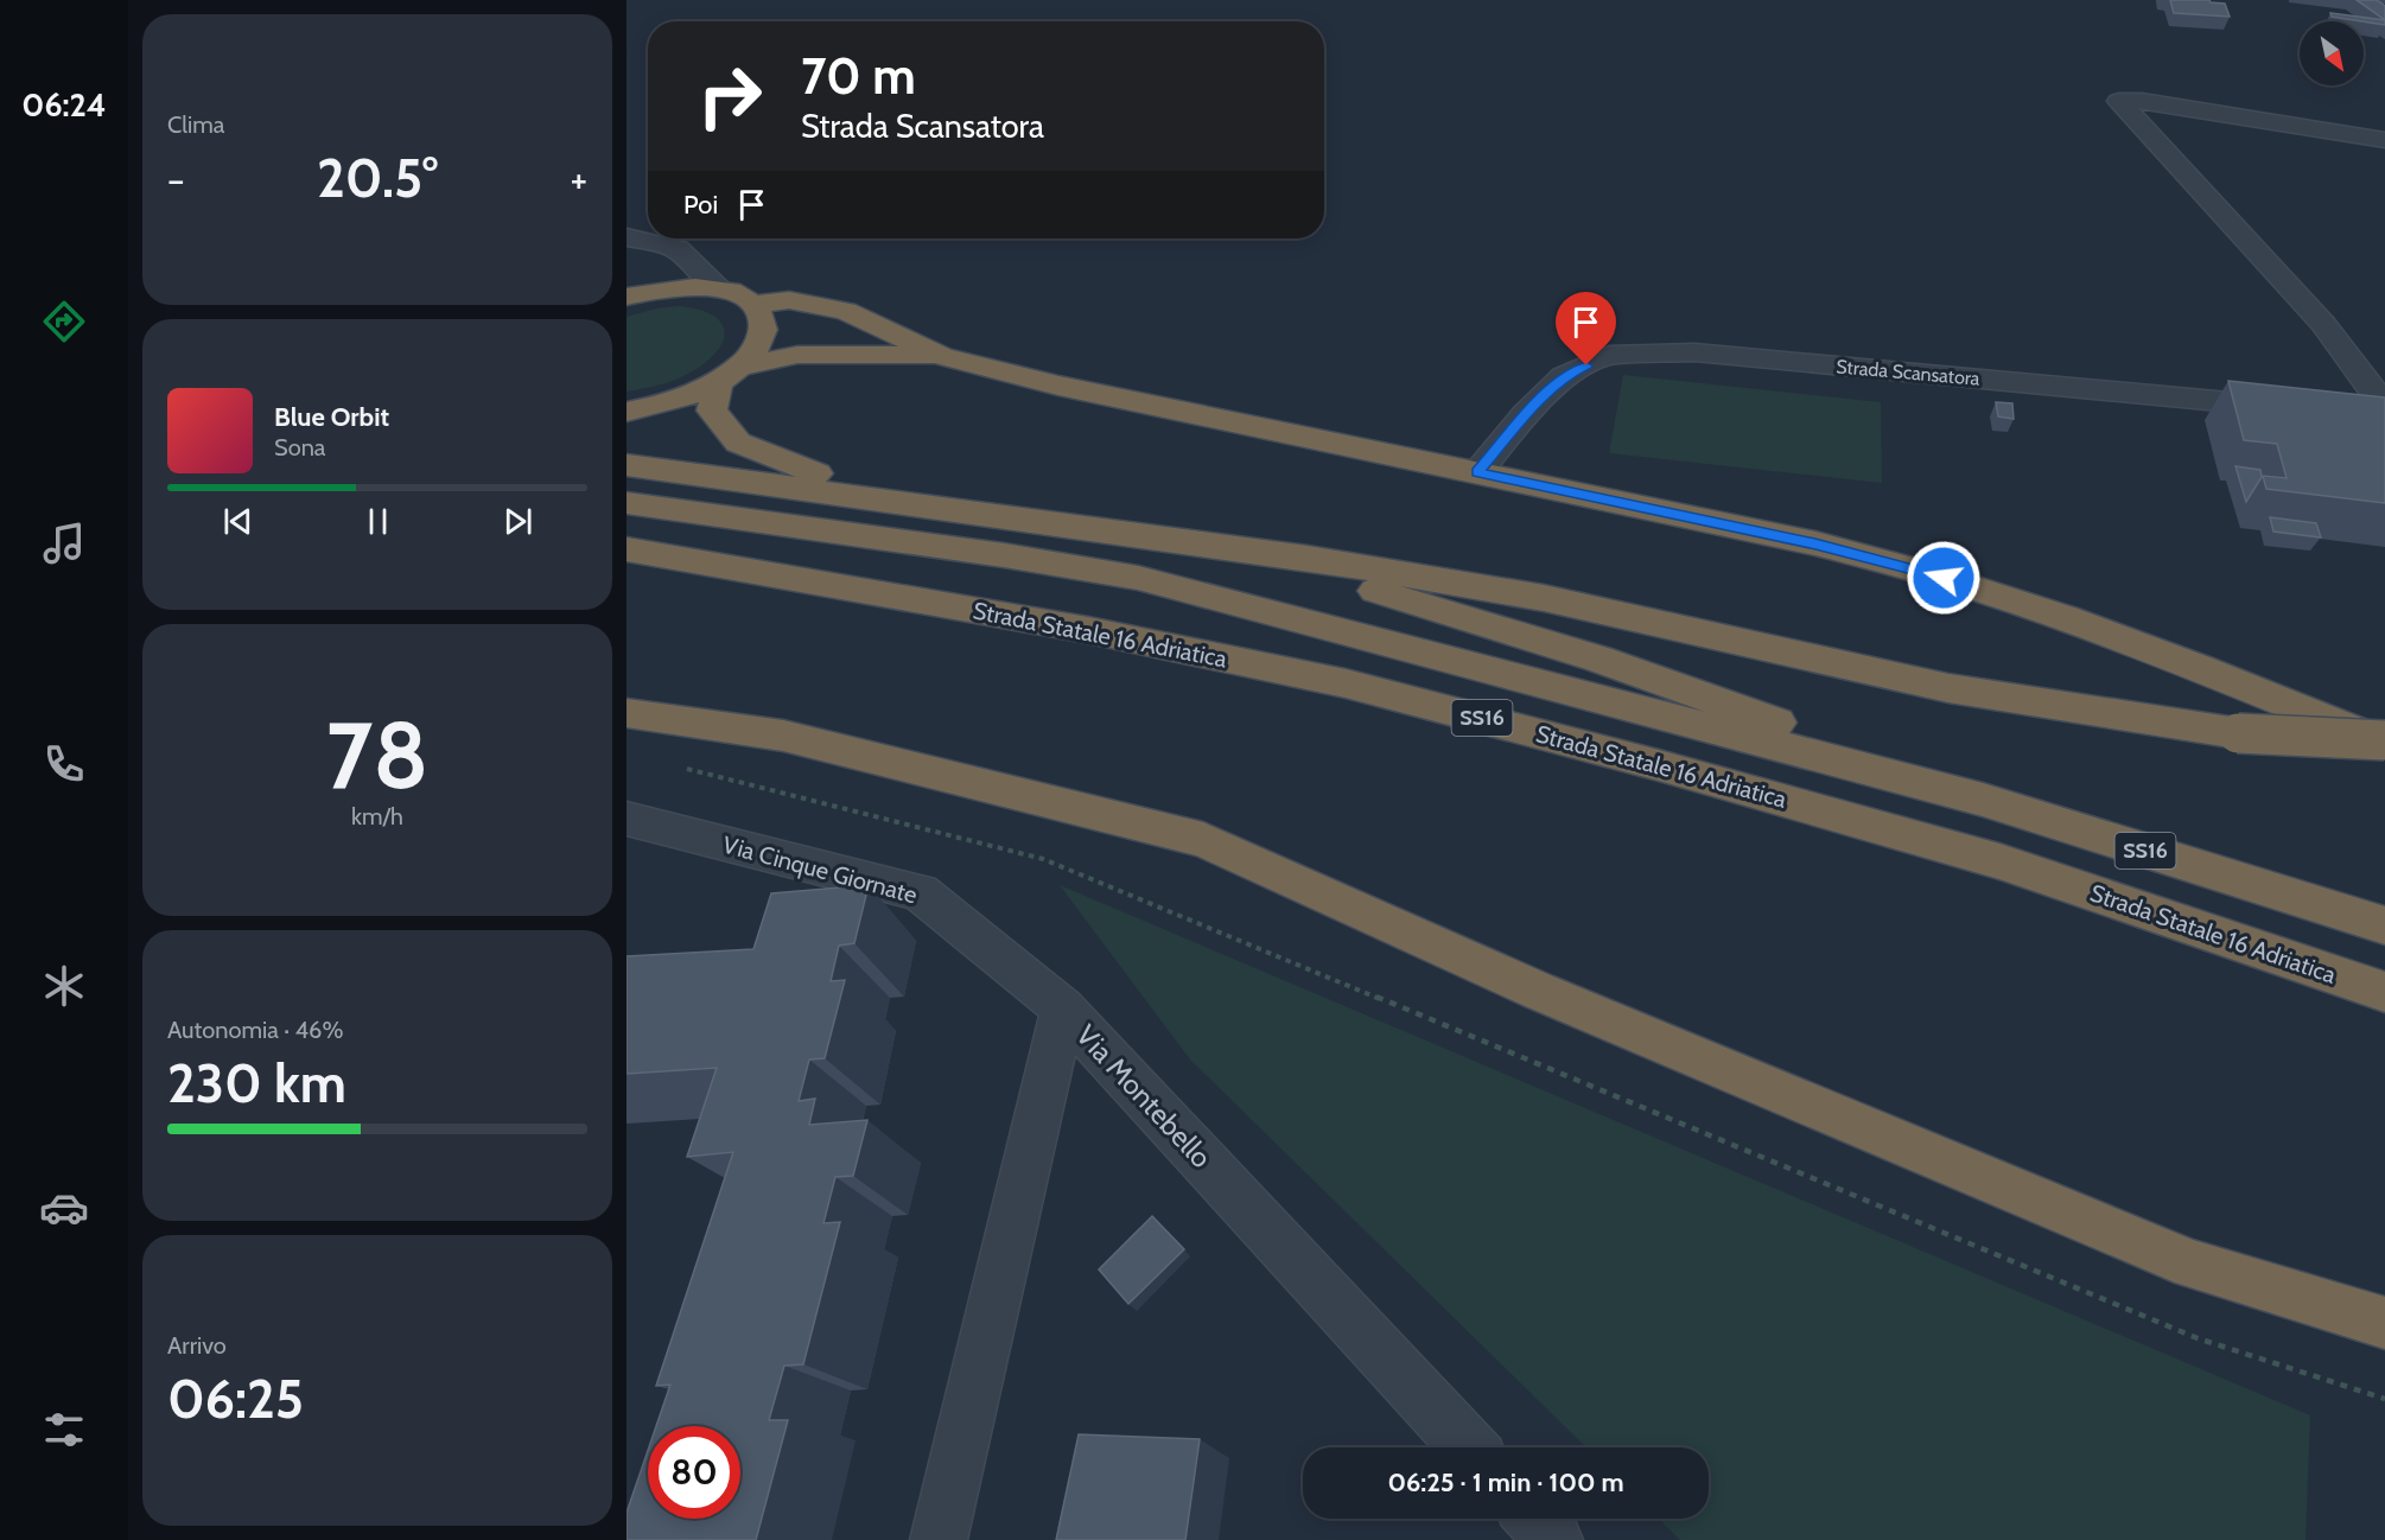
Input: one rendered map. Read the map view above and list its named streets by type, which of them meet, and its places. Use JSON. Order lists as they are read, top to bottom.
{
  "streets": {
    "highway": ["Strada Statale 16 Adriatica", "SS16"],
    "street": ["Strada Scansatora", "Via Cinque Giornate", "Via Montebello"]
  },
  "crossings": [
    ["Via Cinque Giornate", "Via Montebello"]
  ],
  "north": "bottom right",
  "page": {
    "tabs": "06:24",
    "tile": [
      "Clima",
      ["78", "km/h"],
      ["Autonomia · 46%", "230 km"],
      ["Arrivo", "06:25"]
    ],
    "turn": ["70 m", "Strada Scansatora"],
    "heat": ["−", "20.5°", "+"],
    "then": "Poi",
    "song": ["Blue Orbit", "Sona"],
    "limit": "80",
    "trip": "06:25 · 1 min · 100 m"
  }
}
